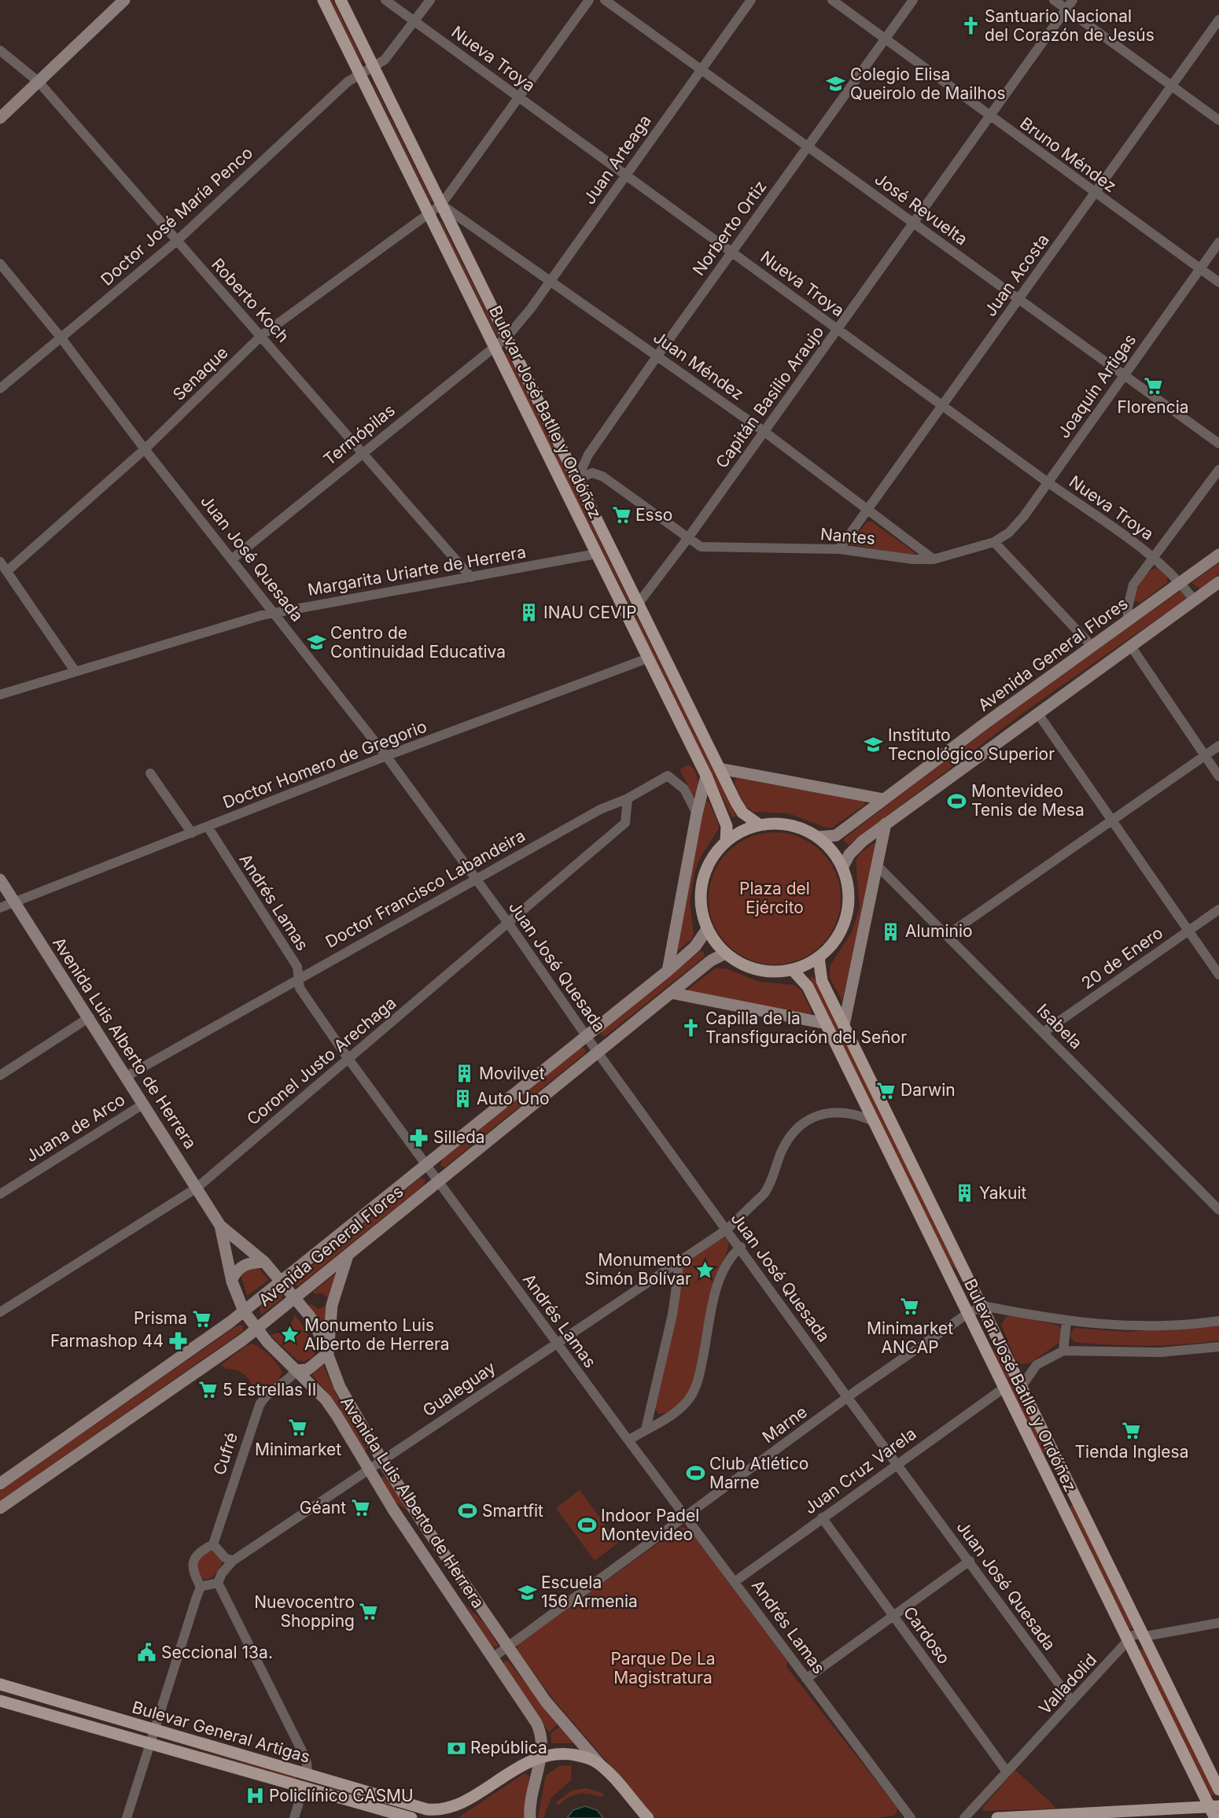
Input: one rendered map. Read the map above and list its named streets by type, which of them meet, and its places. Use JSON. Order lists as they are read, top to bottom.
{
  "streets": {
    "main road": [
      "Bulevar José Batlle y Ordóñez",
      "Avenida General Flores",
      "Avenida Luis Alberto de Herrera",
      "Cufré",
      "Bulevar General Artigas"
    ],
    "street": [
      "Nueva Troya",
      "Bruno Méndez",
      "Juan Arteaga",
      "José Revuelta",
      "Doctor José María Penco",
      "Norberto Ortiz",
      "Juan Acosta",
      "Roberto Koch",
      "Juan Méndez",
      "Senaque",
      "Joaquín Artigas",
      "Capitán Basilio Araujo",
      "Termópilas",
      "Nantes",
      "Juan José Quesada",
      "Margarita Uriarte de Herrera",
      "Doctor Homero de Gregorio",
      "Doctor Francisco Labandeira",
      "Andrés Lamas",
      "20 de Enero",
      "Isabela",
      "Coronel Justo Arechaga",
      "Juana de Arco",
      "Gualeguay",
      "Marne",
      "Juan Cruz Varela",
      "Cardoso",
      "Valladolid"
    ]
  },
  "crossings": [
    ["Nueva Troya", "Juan Arteaga"],
    ["Nueva Troya", "Doctor José María Penco"],
    ["Nueva Troya", "Norberto Ortiz"],
    ["Nueva Troya", "Juan Acosta"],
    ["Nueva Troya", "Senaque"],
    ["Nueva Troya", "Joaquín Artigas"],
    ["Nueva Troya", "Capitán Basilio Araujo"],
    ["Nueva Troya", "Avenida General Flores"],
    ["Bruno Méndez", "Norberto Ortiz"],
    ["Bruno Méndez", "Juan Acosta"],
    ["Bruno Méndez", "Joaquín Artigas"],
    ["Bruno Méndez", "Capitán Basilio Araujo"],
    ["Juan Arteaga", "José Revuelta"],
    ["Juan Arteaga", "Juan Méndez"],
    ["Juan Arteaga", "Bulevar José Batlle y Ordóñez"],
    ["Juan Arteaga", "Termópilas"],
    ["José Revuelta", "Norberto Ortiz"],
    ["José Revuelta", "Juan Acosta"],
    ["José Revuelta", "Joaquín Artigas"],
    ["José Revuelta", "Capitán Basilio Araujo"],
    ["Doctor José María Penco", "Roberto Koch"],
    ["Doctor José María Penco", "Bulevar José Batlle y Ordóñez"],
    ["Doctor José María Penco", "Juan José Quesada"],
    ["Norberto Ortiz", "Juan Méndez"],
    ["Norberto Ortiz", "Bulevar José Batlle y Ordóñez"],
    ["Norberto Ortiz", "Nantes"],
    ["Juan Acosta", "Juan Méndez"],
    ["Juan Acosta", "Nantes"],
    ["Roberto Koch", "Senaque"],
    ["Roberto Koch", "Termópilas"],
    ["Roberto Koch", "Margarita Uriarte de Herrera"],
    ["Juan Méndez", "Senaque"],
    ["Juan Méndez", "Capitán Basilio Araujo"],
    ["Juan Méndez", "Bulevar José Batlle y Ordóñez"],
    ["Juan Méndez", "Nantes"],
    ["Senaque", "Bulevar José Batlle y Ordóñez"],
    ["Senaque", "Juan José Quesada"],
    ["Joaquín Artigas", "Nantes"],
    ["Capitán Basilio Araujo", "Bulevar José Batlle y Ordóñez"],
    ["Capitán Basilio Araujo", "Nantes"],
    ["Bulevar José Batlle y Ordóñez", "Termópilas"],
    ["Bulevar José Batlle y Ordóñez", "Nantes"],
    ["Bulevar José Batlle y Ordóñez", "Margarita Uriarte de Herrera"],
    ["Bulevar José Batlle y Ordóñez", "Avenida General Flores"],
    ["Bulevar José Batlle y Ordóñez", "Doctor Homero de Gregorio"],
    ["Bulevar José Batlle y Ordóñez", "Gualeguay"],
    ["Bulevar José Batlle y Ordóñez", "Marne"],
    ["Bulevar José Batlle y Ordóñez", "Juan Cruz Varela"],
    ["Bulevar José Batlle y Ordóñez", "Valladolid"],
    ["Termópilas", "Juan José Quesada"],
    ["Juan José Quesada", "Margarita Uriarte de Herrera"],
    ["Juan José Quesada", "Avenida General Flores"],
    ["Juan José Quesada", "Doctor Homero de Gregorio"],
    ["Juan José Quesada", "Doctor Francisco Labandeira"],
    ["Juan José Quesada", "Coronel Justo Arechaga"],
    ["Juan José Quesada", "Gualeguay"],
    ["Juan José Quesada", "Marne"],
    ["Juan José Quesada", "Juan Cruz Varela"],
    ["Juan José Quesada", "Valladolid"],
    ["Avenida General Flores", "Andrés Lamas"],
    ["Avenida General Flores", "Avenida Luis Alberto de Herrera"],
    ["Doctor Homero de Gregorio", "Andrés Lamas"],
    ["Doctor Homero de Gregorio", "Avenida Luis Alberto de Herrera"],
    ["Doctor Francisco Labandeira", "Andrés Lamas"],
    ["Doctor Francisco Labandeira", "Avenida Luis Alberto de Herrera"],
    ["Doctor Francisco Labandeira", "Coronel Justo Arechaga"],
    ["Andrés Lamas", "Coronel Justo Arechaga"],
    ["Andrés Lamas", "Gualeguay"],
    ["Andrés Lamas", "Marne"],
    ["Andrés Lamas", "Juan Cruz Varela"],
    ["20 de Enero", "Isabela"],
    ["Avenida Luis Alberto de Herrera", "Coronel Justo Arechaga"],
    ["Avenida Luis Alberto de Herrera", "Juana de Arco"],
    ["Avenida Luis Alberto de Herrera", "Gualeguay"],
    ["Avenida Luis Alberto de Herrera", "Marne"],
    ["Avenida Luis Alberto de Herrera", "Cufré"],
    ["Juan Cruz Varela", "Cardoso"],
    ["Cardoso", "Valladolid"]
  ],
  "parks": ["Plaza del Ejército", "Parque De La Magistratura"],
  "places": {
    "church": ["Santuario Nacional del Corazón de Jesús", "Capilla de la Transfiguración del Señor"],
    "school or university": [
      "Colegio Elisa Queirolo de Mailhos",
      "Centro de Continuidad Educativa",
      "Instituto Tecnológico Superior",
      "Escuela 156 Armenia"
    ],
    "supermarket": [
      "Florencia",
      "Esso",
      "Darwin",
      "Minimarket ANCAP",
      "Prisma",
      "5 Estrellas II",
      "Minimarket",
      "Tienda Inglesa",
      "Géant",
      "Nuevocentro Shopping"
    ],
    "building": [
      "INAU CEVIP",
      "Aluminio",
      "Movilvet",
      "Auto Uno",
      "Yakuit"
    ],
    "sports": [
      "Montevideo Tenis de Mesa",
      "Club Atlético Marne",
      "Smartfit",
      "Indoor Padel Montevideo"
    ],
    "pharmacy": ["Silleda", "Farmashop 44"],
    "place": ["Monumento Simón Bolívar", "Monumento Luis Alberto de Herrera"],
    "public building": ["Seccional 13a."],
    "bank": ["República"],
    "hospital": ["Policlínico CASMU"]
  }
}
